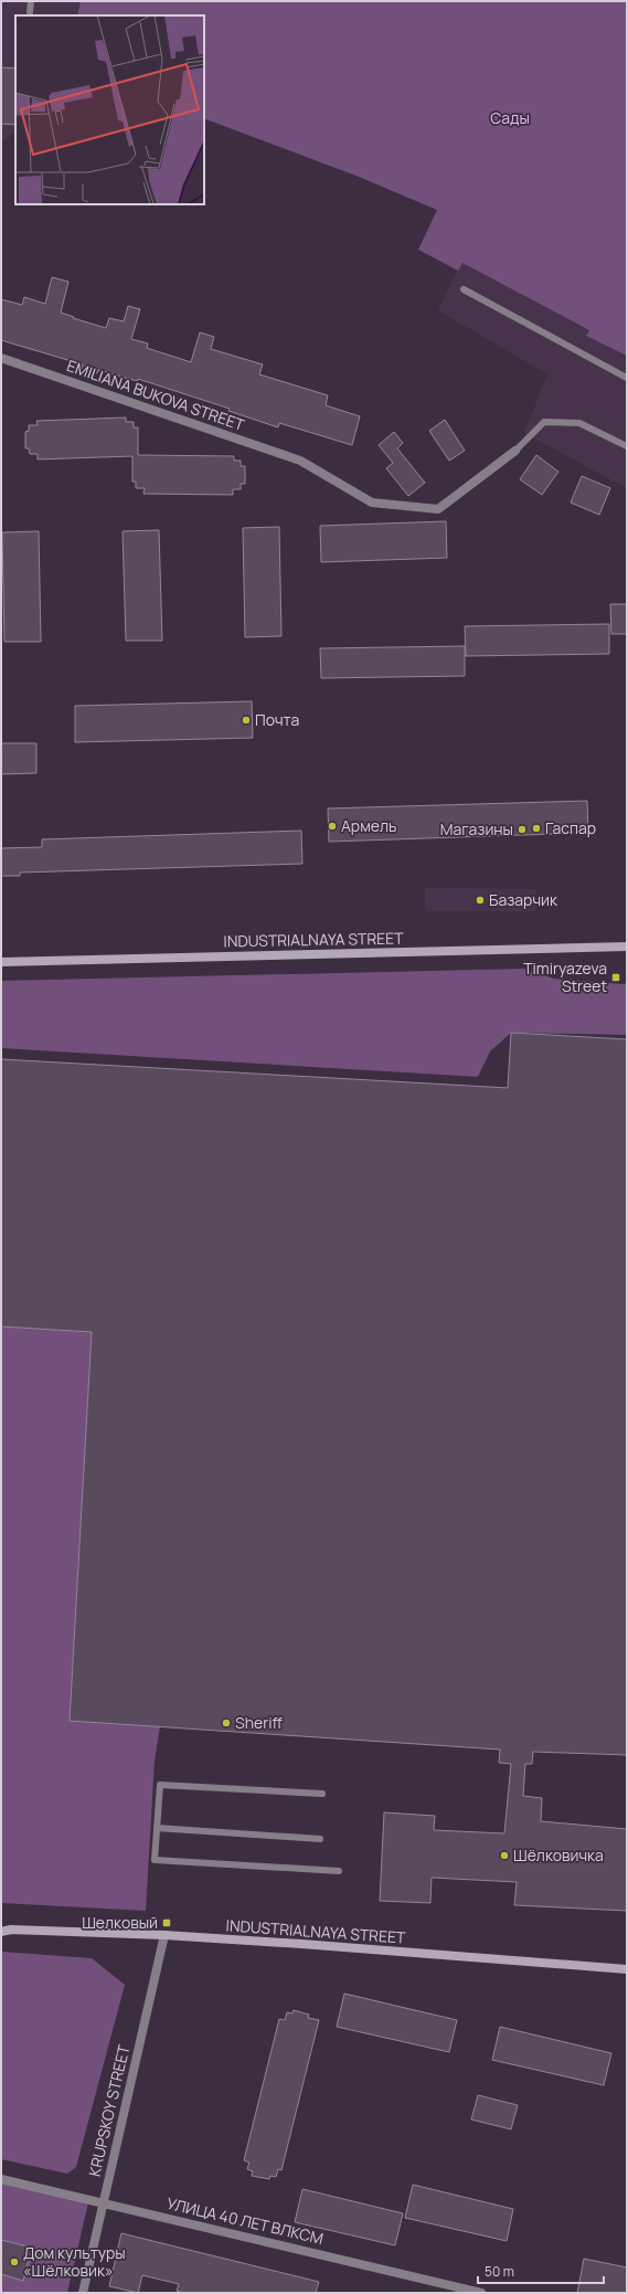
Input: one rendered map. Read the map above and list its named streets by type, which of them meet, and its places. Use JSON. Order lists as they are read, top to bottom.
{
  "streets": {
    "street": [
      "EMILIANA BUKOVA STREET",
      "INDUSTRIALNAYA STREET",
      "KRUPSKOY STREET",
      "УЛИЦА 40 ЛЕТ ВЛКСМ"
    ]
  },
  "crossings": [
    ["INDUSTRIALNAYA STREET", "KRUPSKOY STREET"],
    ["KRUPSKOY STREET", "УЛИЦА 40 ЛЕТ ВЛКСМ"]
  ],
  "parks": ["Сады"],
  "places": {
    "other": [
      "Почта",
      "Армель",
      "Гаспар",
      "Магазины",
      "Базарчик",
      "Sheriff",
      "Шёлковичка",
      "Дом культуры «Шёлковик»"
    ],
    "transit": ["Timiryazeva Street", "Шелковый"]
  },
  "scale_bar": "50 m"
}
